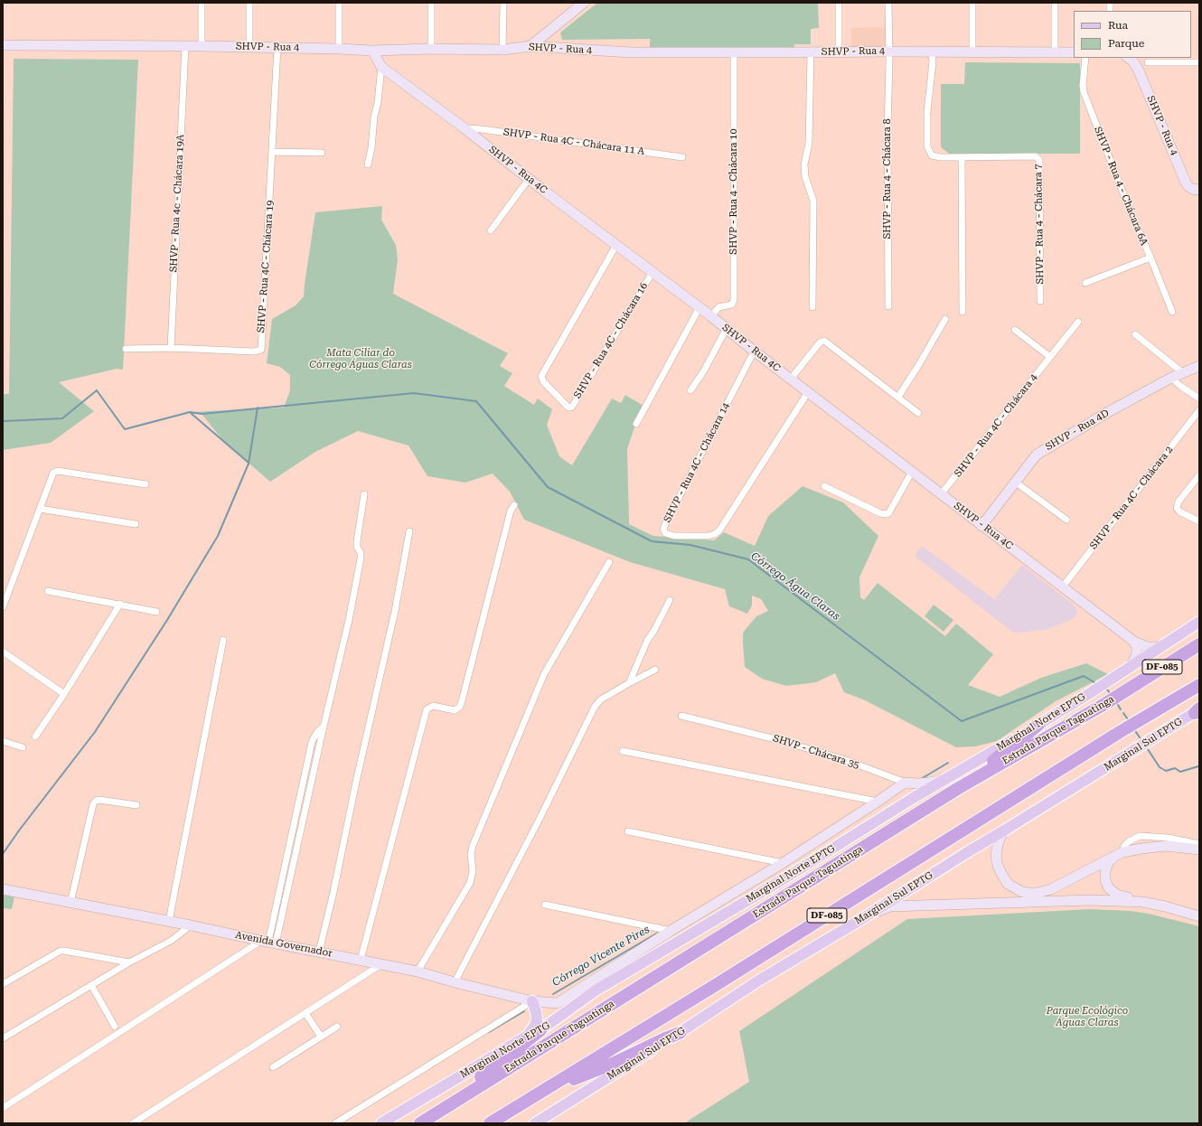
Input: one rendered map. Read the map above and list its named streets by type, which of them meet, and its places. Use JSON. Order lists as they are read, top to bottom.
{
  "streets": {
    "highway": ["DF-085", "Estrada Parque Taguatinga"],
    "main road": ["Marginal Norte EPTG", "Marginal Sul EPTG"],
    "street": [
      "SHVP - Rua 4",
      "SHVP - Rua 4C - Chácara 11 A",
      "SHVP - Rua 4C",
      "SHVP - Rua 4 - Chácara 8",
      "SHVP - Rua 4 - Chácara 6A",
      "SHVP - Rua 4 - Chácara 10",
      "SHVP - Rua 4c - Chácara 19A",
      "SHVP - Rua 4 - Chácara 7",
      "SHVP - Rua 4C - Chácara 19",
      "SHVP - Rua 4C - Chácara 16",
      "SHVP - Rua 4C - Chácara 4",
      "SHVP - Rua 4D",
      "SHVP - Rua 4C - Chácara 14",
      "SHVP - Rua 4C - Chácara 2",
      "SHVP - Chácara 35",
      "Avenida Governador"
    ]
  },
  "crossings": [
    ["SHVP - Rua 4", "SHVP - Rua 4C"],
    ["SHVP - Rua 4", "SHVP - Rua 4 - Chácara 8"],
    ["SHVP - Rua 4", "SHVP - Rua 4 - Chácara 10"],
    ["SHVP - Rua 4", "SHVP - Rua 4c - Chácara 19A"],
    ["SHVP - Rua 4", "SHVP - Rua 4 - Chácara 7"],
    ["SHVP - Rua 4", "SHVP - Rua 4C - Chácara 19"],
    ["SHVP - Rua 4C - Chácara 11 A", "SHVP - Rua 4C"],
    ["SHVP - Rua 4C", "SHVP - Rua 4 - Chácara 10"],
    ["SHVP - Rua 4C", "SHVP - Rua 4C - Chácara 16"],
    ["SHVP - Rua 4C", "SHVP - Rua 4C - Chácara 4"],
    ["SHVP - Rua 4C", "SHVP - Rua 4D"],
    ["SHVP - Rua 4C", "SHVP - Rua 4C - Chácara 14"],
    ["SHVP - Rua 4C", "SHVP - Rua 4C - Chácara 2"],
    ["SHVP - Rua 4C", "Marginal Norte EPTG"],
    ["SHVP - Rua 4c - Chácara 19A", "SHVP - Rua 4C - Chácara 19"],
    ["Marginal Norte EPTG", "SHVP - Chácara 35"]
  ],
  "water": ["Córrego Água Claras", "Córrego Vicente Pires"],
  "parks": ["Mata Ciliar do Córrego Águas Claras", "Parque Ecológico Águas Claras"],
  "legend": ["Rua", "Parque"]
}
